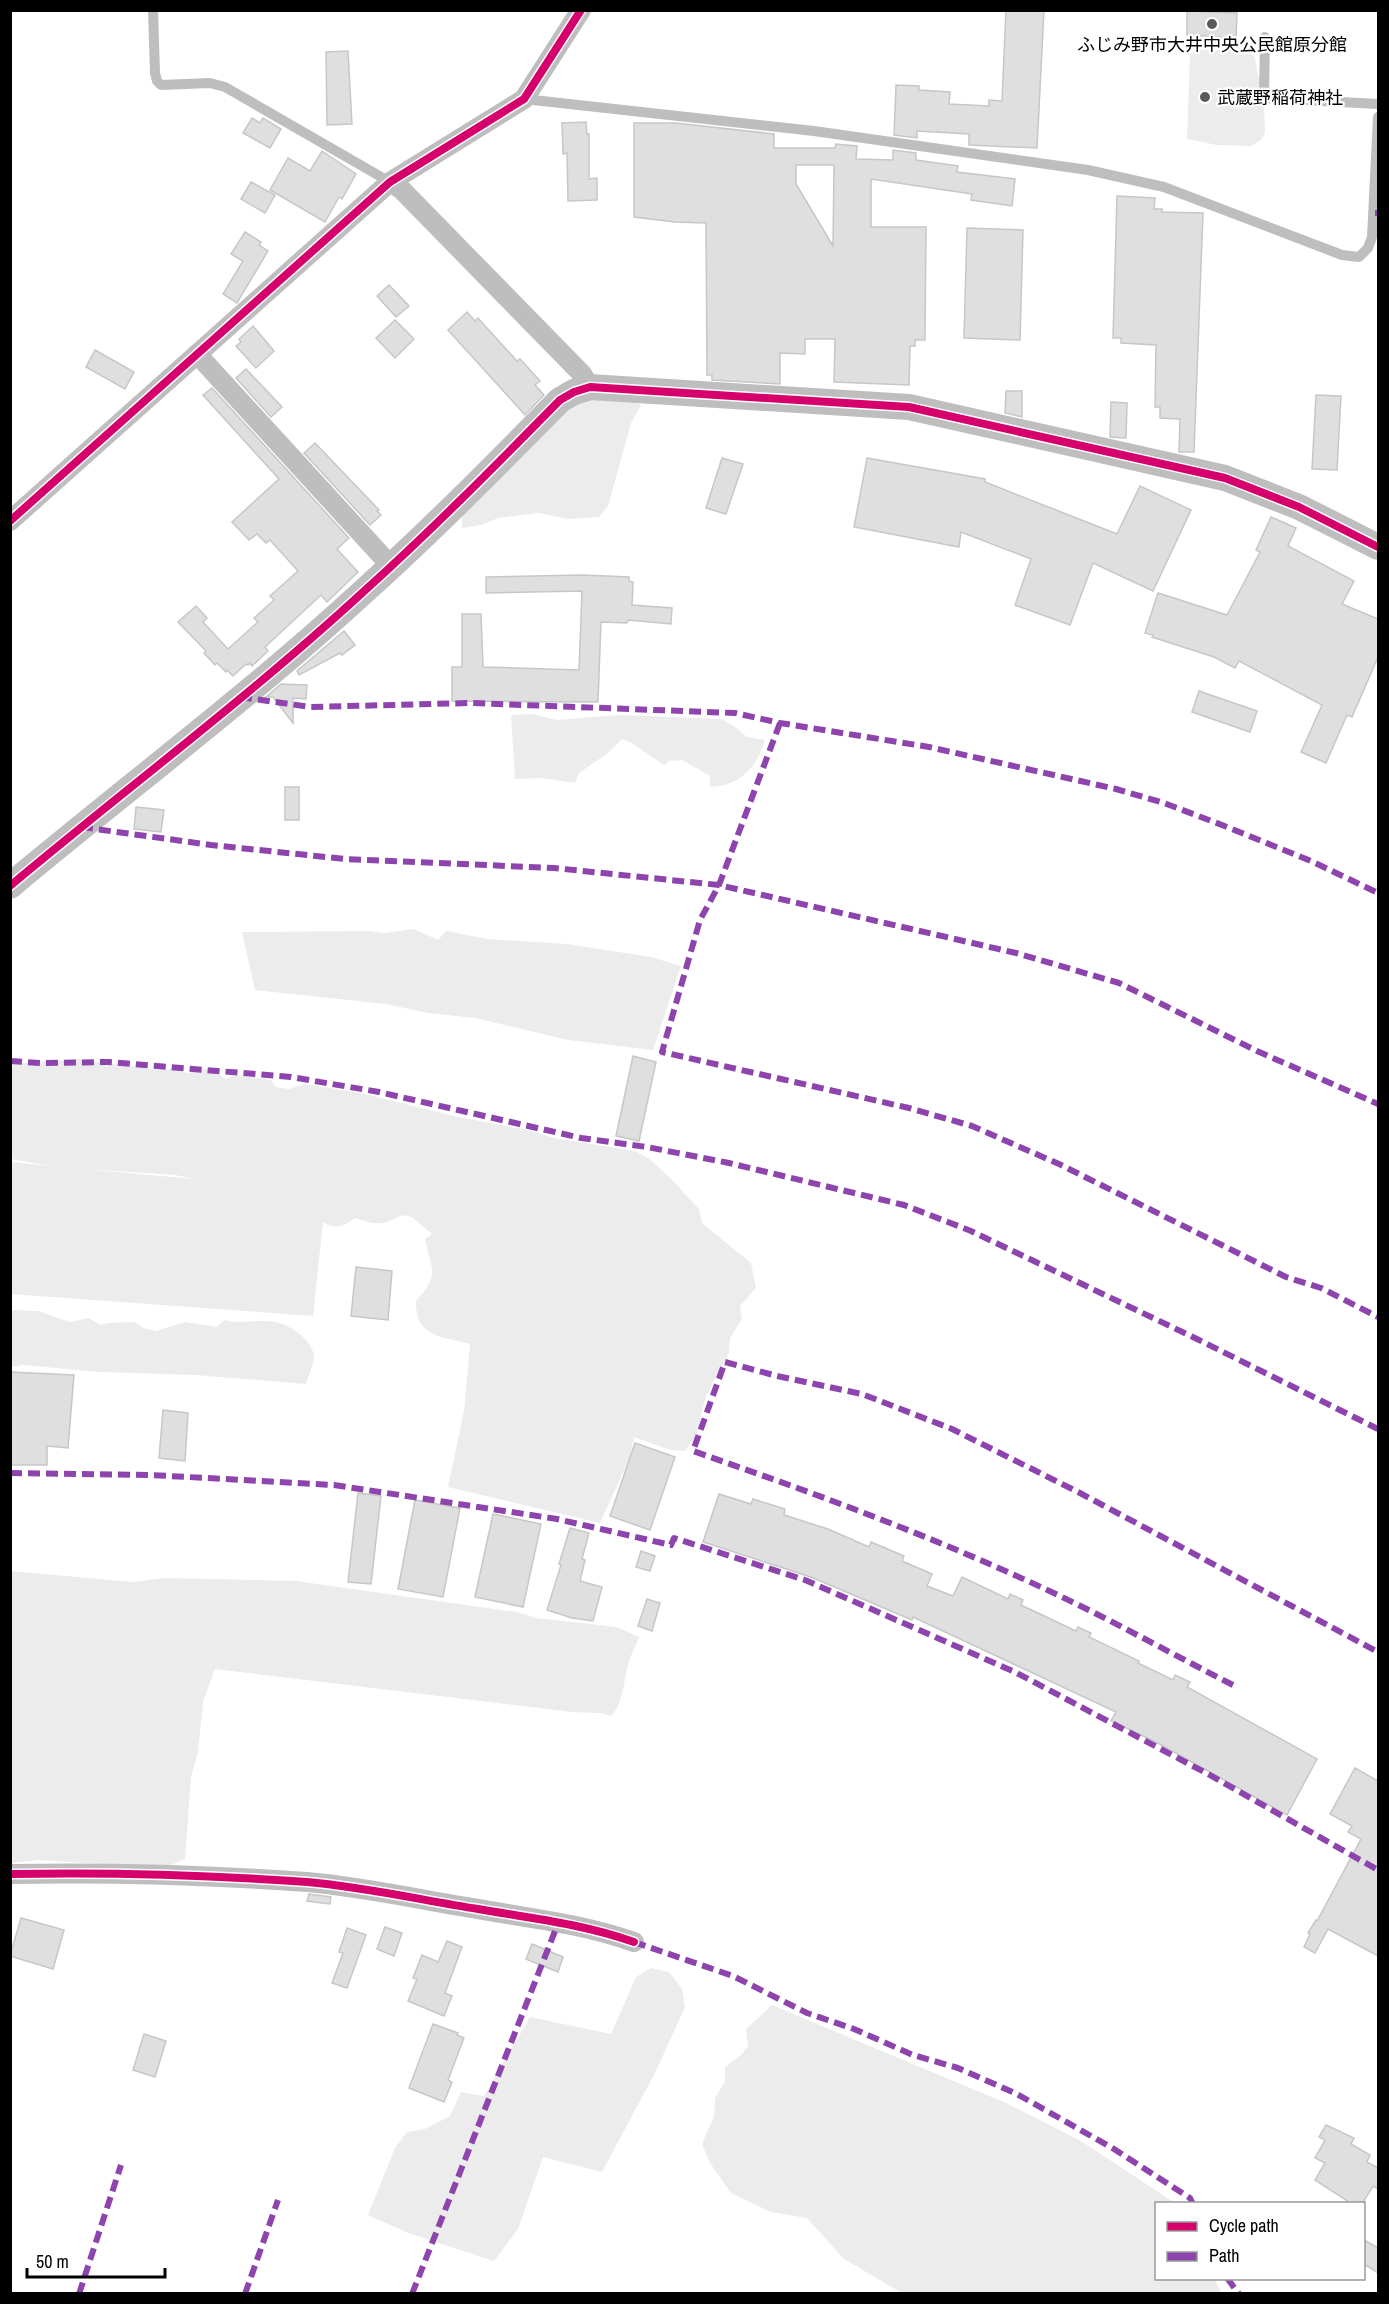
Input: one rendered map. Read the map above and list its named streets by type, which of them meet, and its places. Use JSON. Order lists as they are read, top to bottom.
{
  "places": ["ふじみ野市大井中央公民館原分館", "武蔵野稲荷神社"],
  "legend": ["Cycle path", "Path"],
  "scale_bar": "50 m"
}
